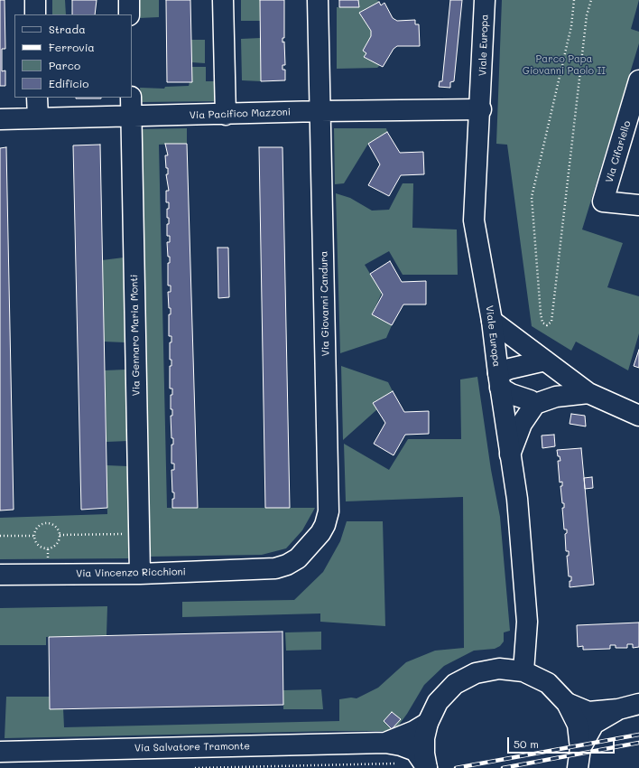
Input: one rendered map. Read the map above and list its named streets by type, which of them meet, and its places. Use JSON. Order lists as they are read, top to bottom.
{
  "streets": {
    "street": [
      "Viale Europa",
      "Via Pacifico Mazzoni",
      "Via Cifariello",
      "Via Giovanni Candura",
      "Via Gennaro Maria Monti",
      "Via Vincenzo Ricchioni",
      "Via Salvatore Tramonte"
    ]
  },
  "crossings": [
    ["Viale Europa", "Via Pacifico Mazzoni"],
    ["Via Pacifico Mazzoni", "Via Giovanni Candura"],
    ["Via Pacifico Mazzoni", "Via Gennaro Maria Monti"],
    ["Via Giovanni Candura", "Via Vincenzo Ricchioni"],
    ["Via Gennaro Maria Monti", "Via Vincenzo Ricchioni"]
  ],
  "parks": ["Parco Papa Giovanni Paolo II"],
  "legend": [
    "Strada",
    "Ferrovia",
    "Parco",
    "Edificio"
  ],
  "scale_bar": "50 m"
}
